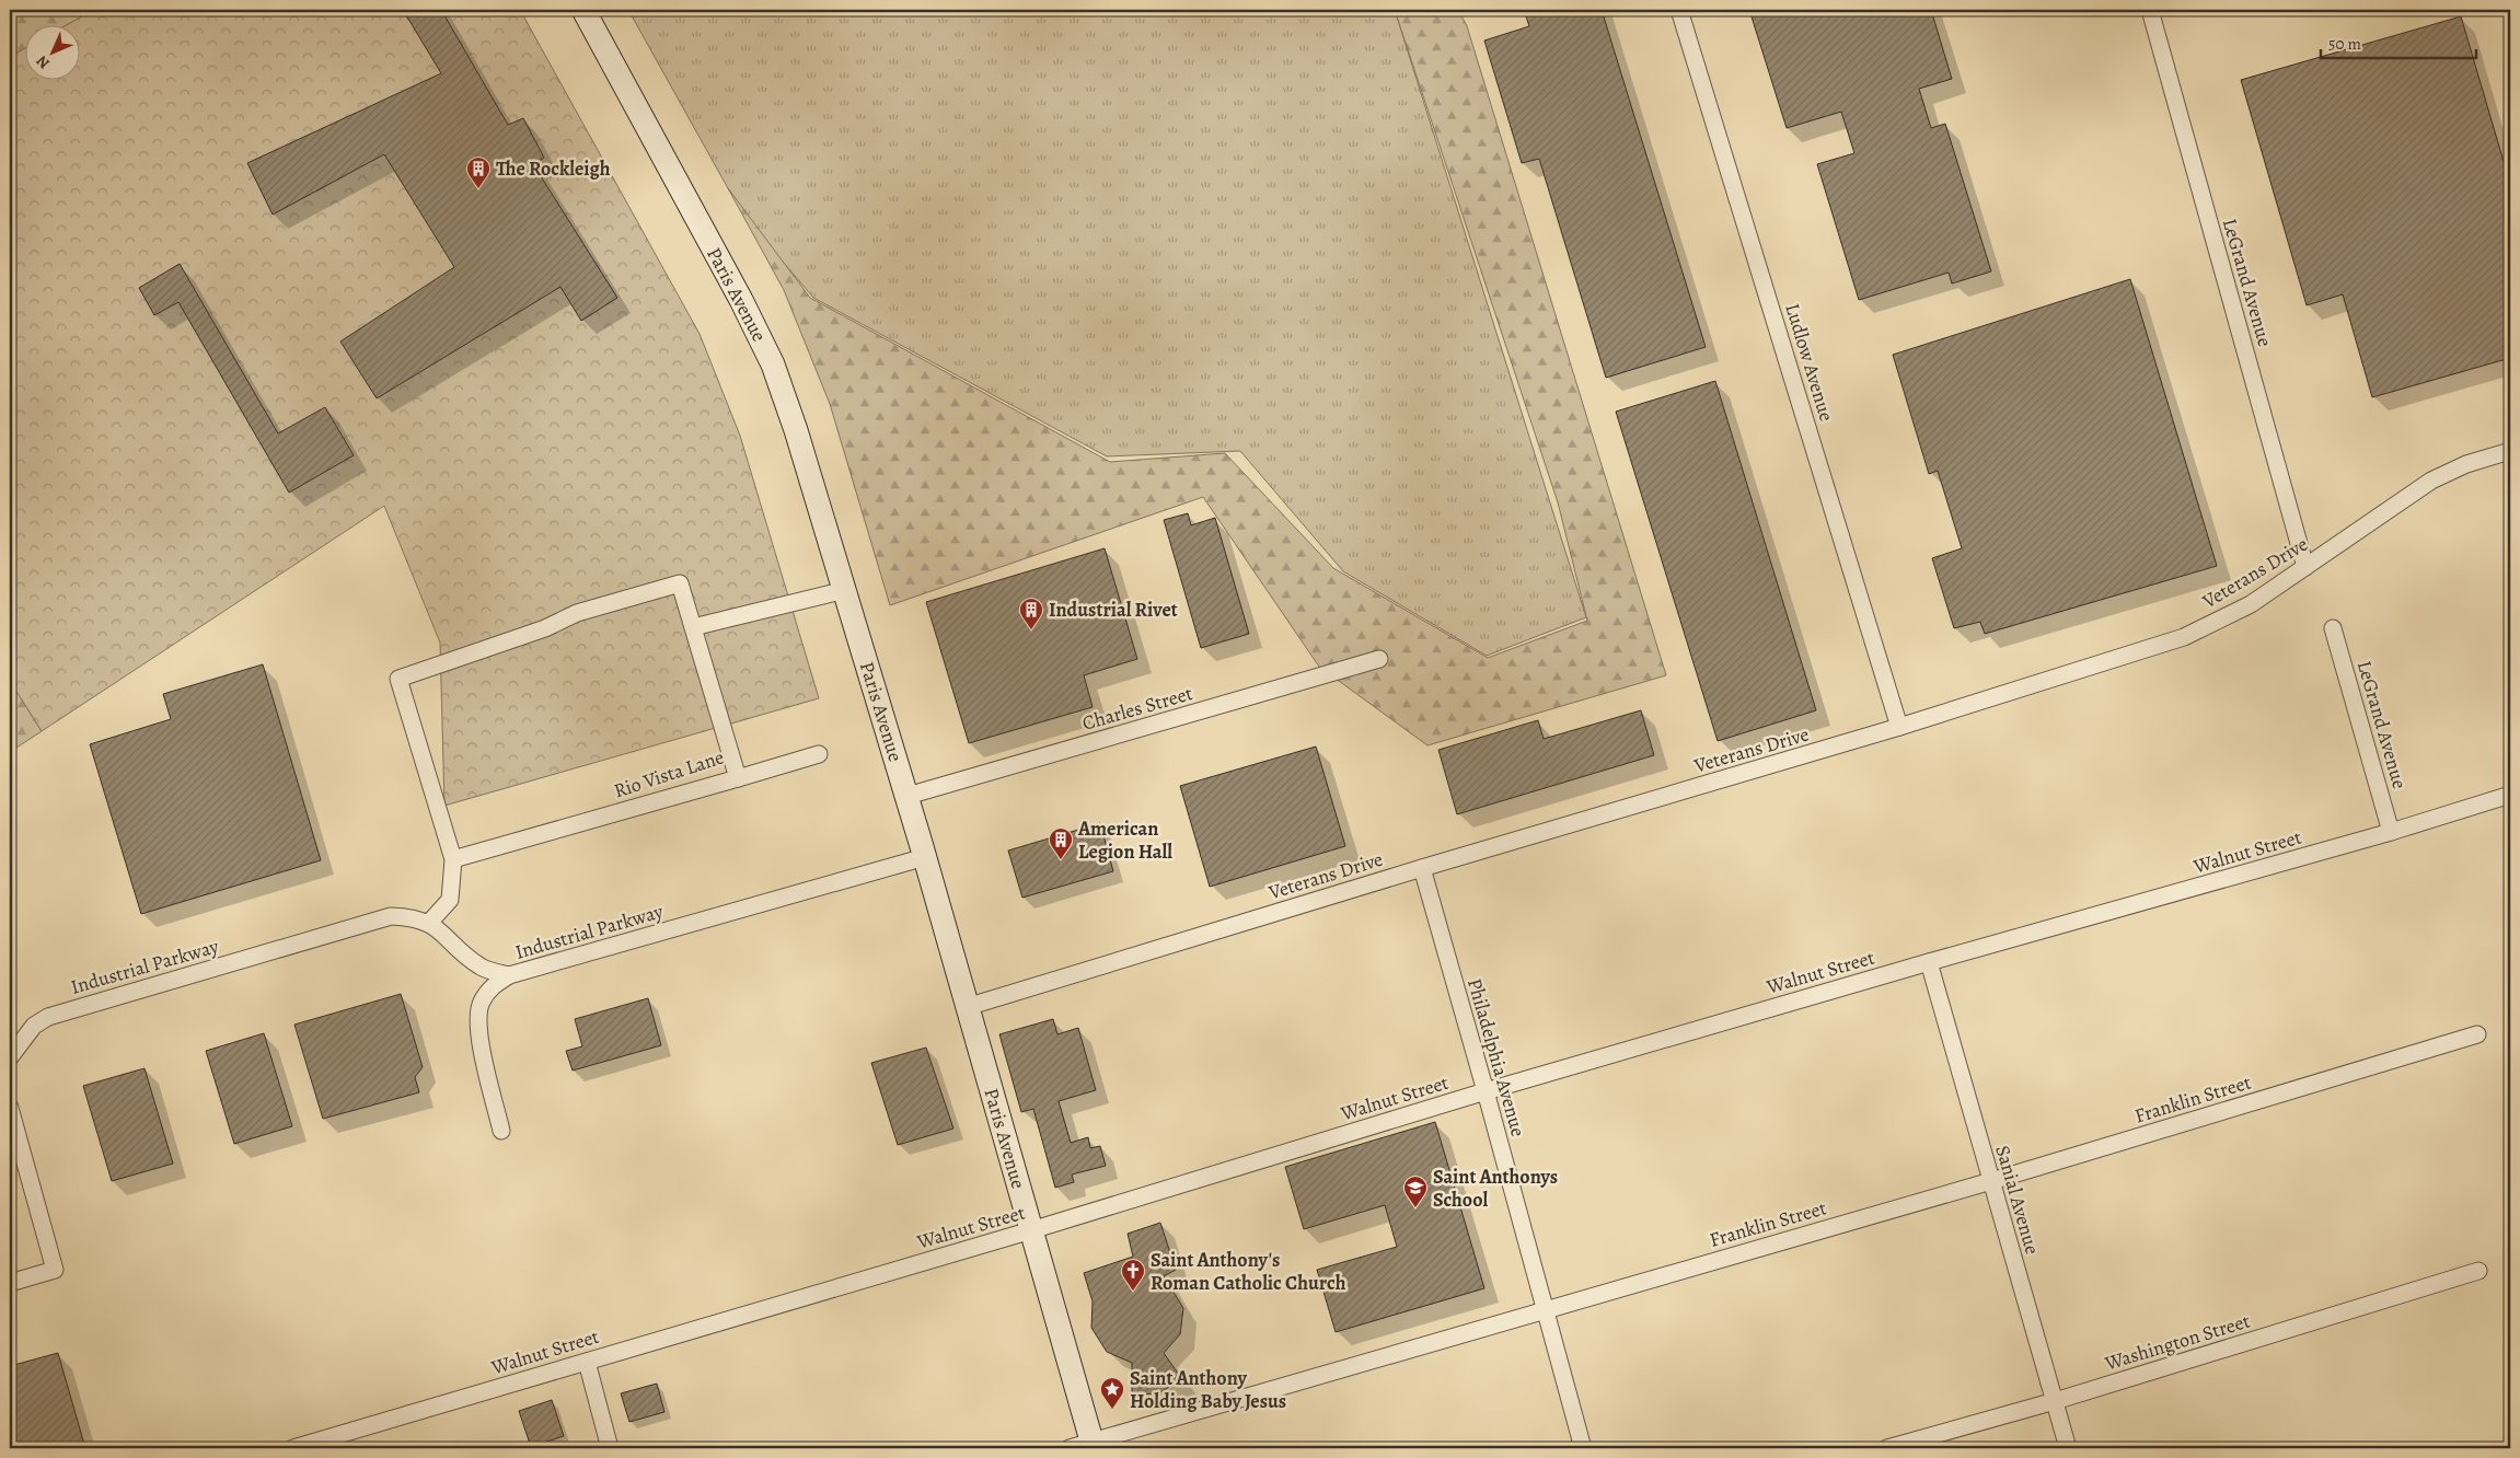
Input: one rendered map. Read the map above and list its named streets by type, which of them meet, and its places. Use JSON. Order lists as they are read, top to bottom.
{
  "streets": {
    "street": [
      "LeGrand Avenue",
      "Paris Avenue",
      "Ludlow Avenue",
      "Veterans Drive",
      "Charles Street",
      "Rio Vista Lane",
      "Walnut Street",
      "Industrial Parkway",
      "Philadelphia Avenue",
      "Franklin Street",
      "Sanial Avenue",
      "Washington Street"
    ]
  },
  "crossings": [
    ["LeGrand Avenue", "Veterans Drive"],
    ["LeGrand Avenue", "Walnut Street"],
    ["Paris Avenue", "Veterans Drive"],
    ["Paris Avenue", "Charles Street"],
    ["Paris Avenue", "Walnut Street"],
    ["Paris Avenue", "Industrial Parkway"],
    ["Paris Avenue", "Franklin Street"],
    ["Ludlow Avenue", "Veterans Drive"],
    ["Veterans Drive", "Philadelphia Avenue"],
    ["Walnut Street", "Philadelphia Avenue"],
    ["Walnut Street", "Sanial Avenue"],
    ["Philadelphia Avenue", "Franklin Street"],
    ["Franklin Street", "Sanial Avenue"],
    ["Sanial Avenue", "Washington Street"]
  ],
  "places": {
    "building": ["The Rockleigh", "Industrial Rivet", "American Legion Hall"],
    "school or university": ["Saint Anthonys School"],
    "church": ["Saint Anthony's Roman Catholic Church"],
    "place": ["Saint Anthony Holding Baby Jesus"]
  },
  "scale_bar": "50 m",
  "north": "bottom left"
}
